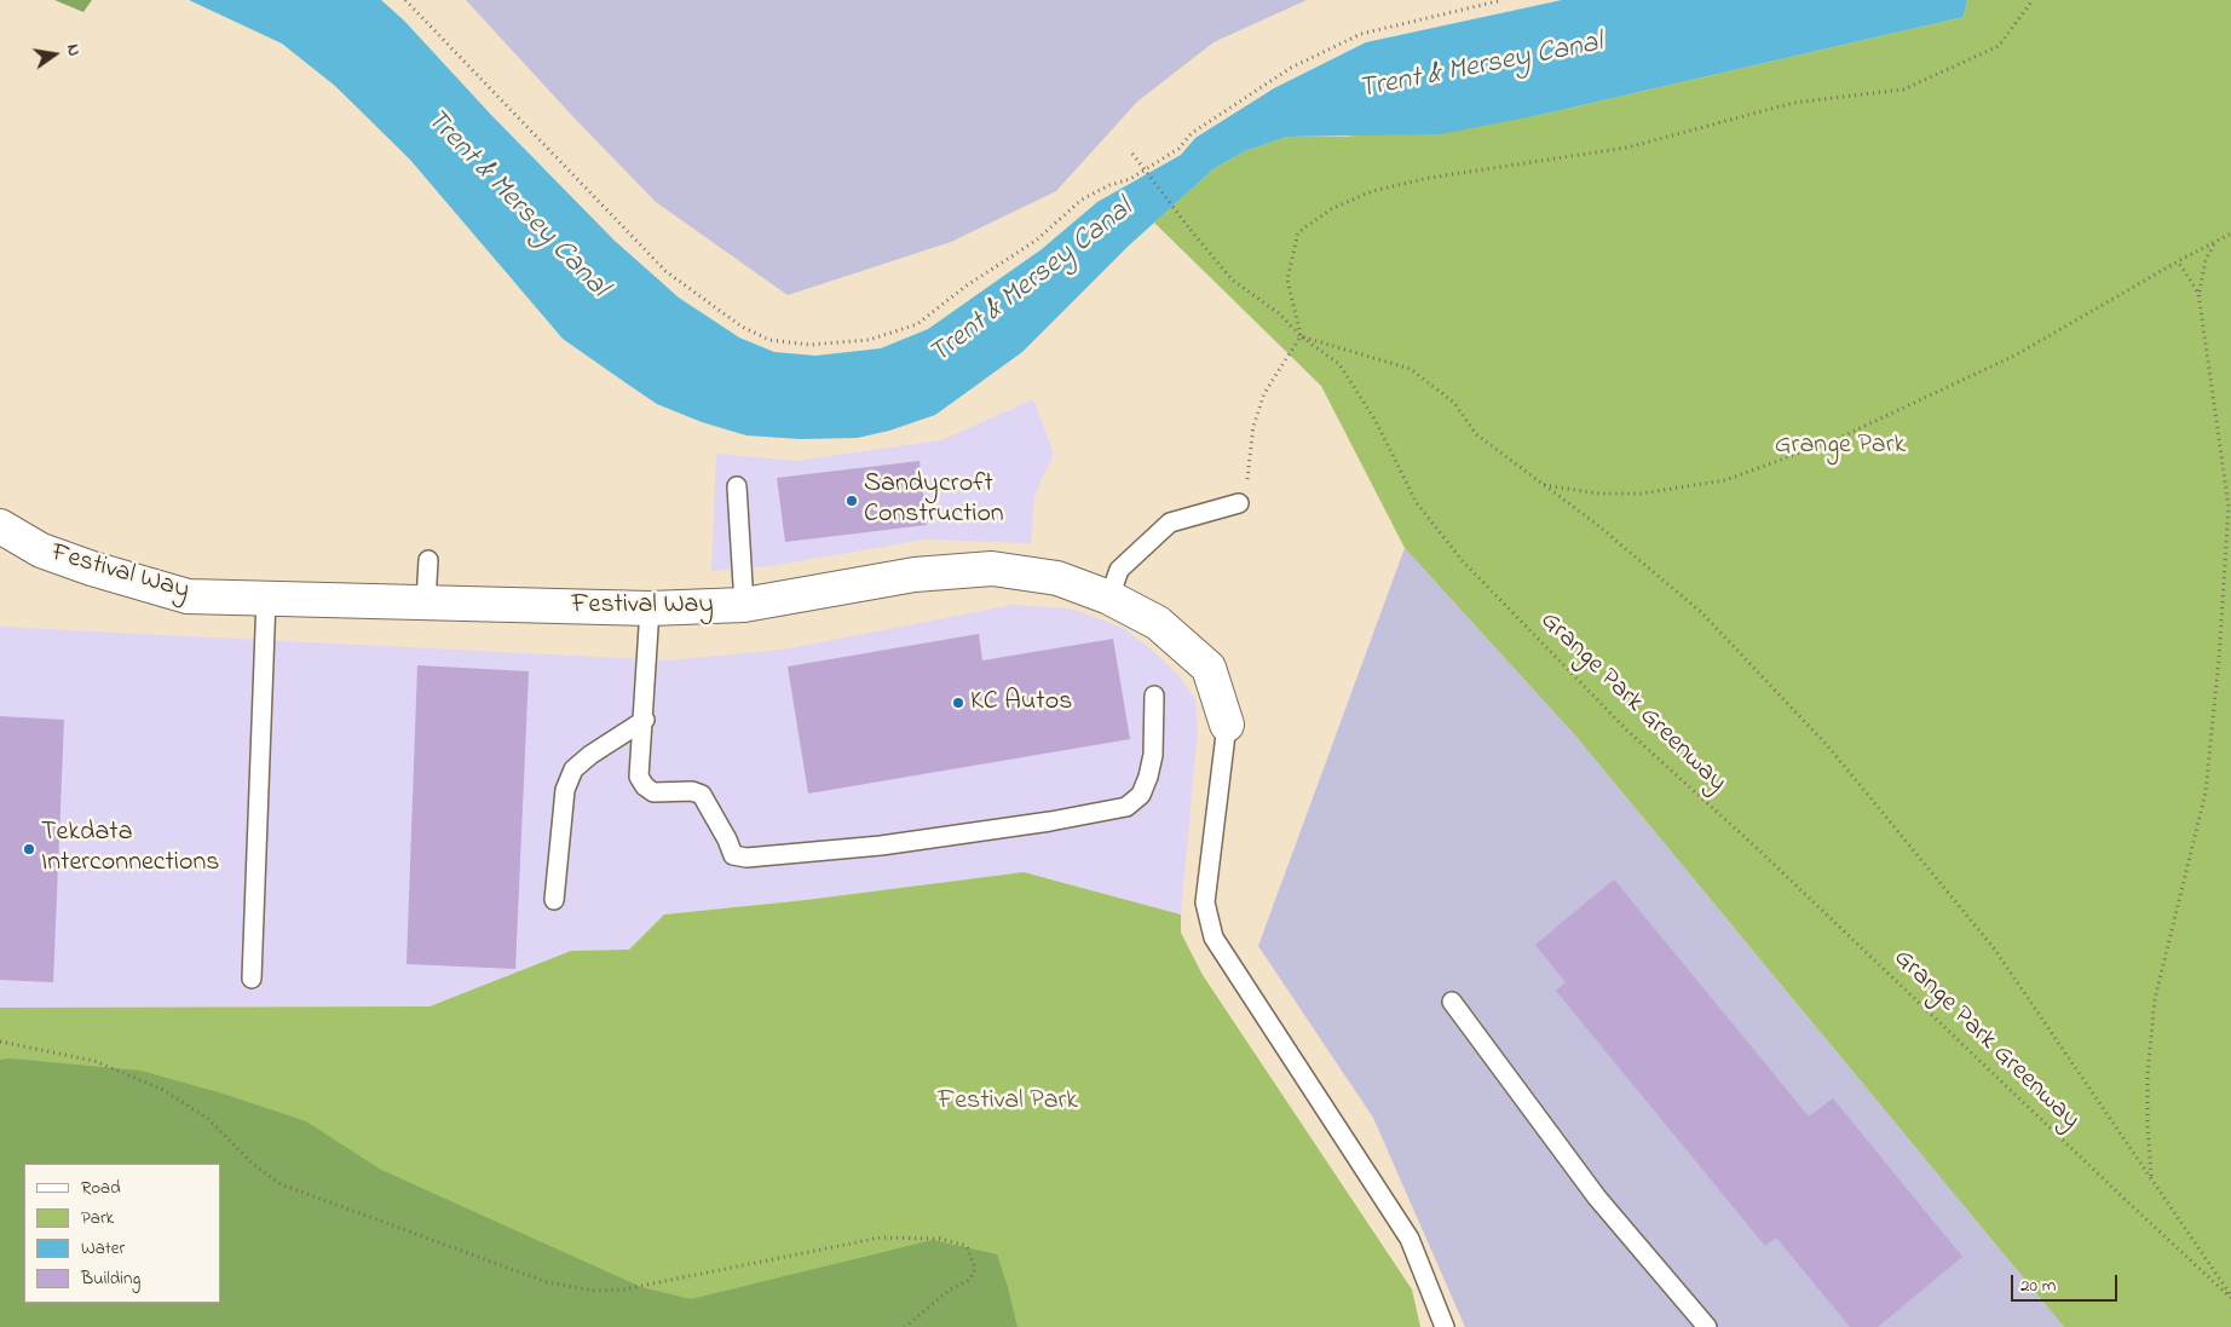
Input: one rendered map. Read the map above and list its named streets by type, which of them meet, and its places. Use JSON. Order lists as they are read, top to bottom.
{
  "streets": {
    "street": ["Festival Way"],
    "path": ["Grange Park Greenway"]
  },
  "water": ["Trent & Mersey Canal"],
  "parks": ["Grange Park", "Festival Park"],
  "places": ["Sandycroft Construction", "KC Autos", "Tekdata Interconnections"],
  "legend": [
    "Road",
    "Park",
    "Water",
    "Building"
  ],
  "scale_bar": "20 m",
  "north": "right"
}
